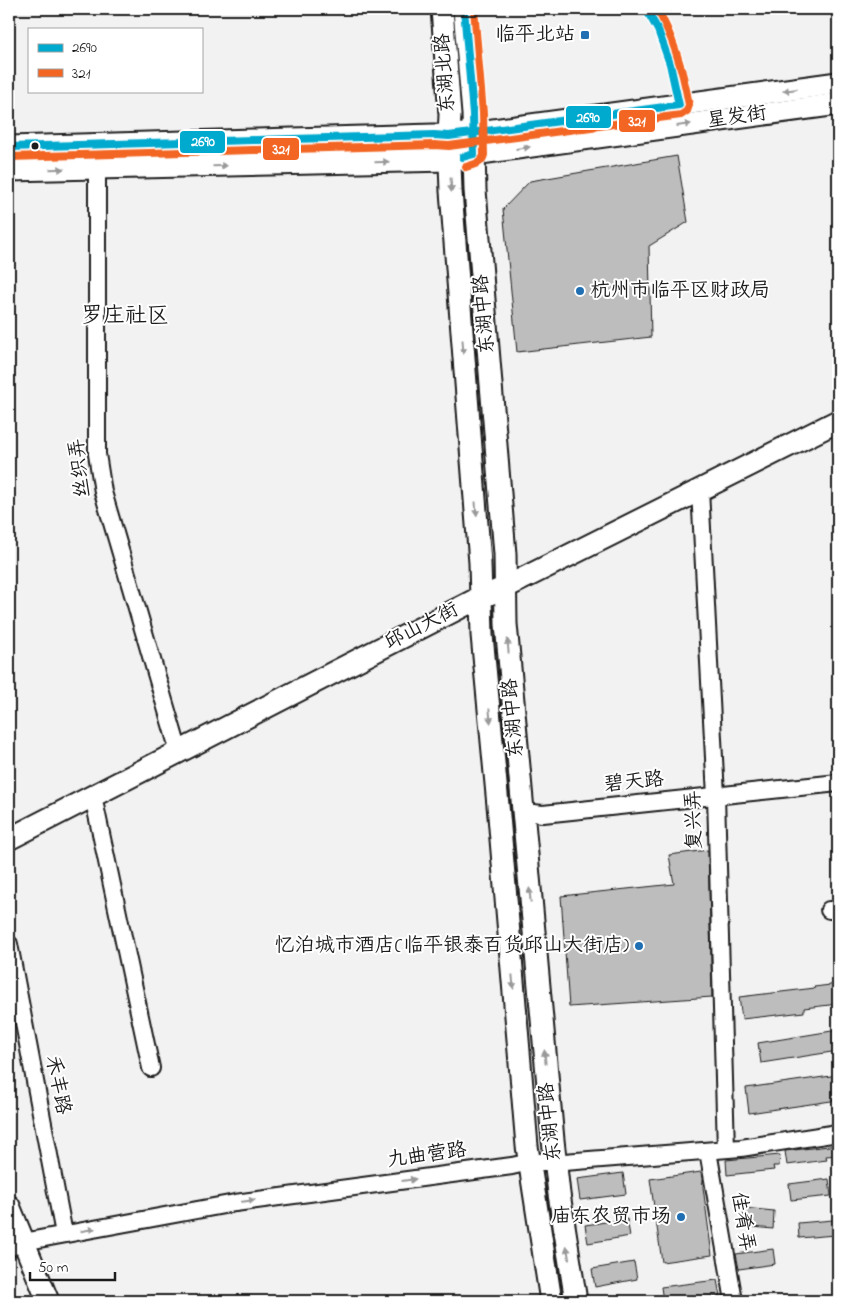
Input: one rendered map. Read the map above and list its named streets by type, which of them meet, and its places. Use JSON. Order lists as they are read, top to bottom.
{
  "streets": {
    "main road": [
      "东湖北路",
      "星发街",
      "东湖中路",
      "邱山大街"
    ],
    "street": [
      "丝织弄",
      "碧天路",
      "复兴弄",
      "禾丰路",
      "九曲营路",
      "佳肴弄"
    ]
  },
  "crossings": [
    ["东湖北路", "星发街"],
    ["东湖北路", "东湖中路"],
    ["星发街", "东湖中路"],
    ["星发街", "丝织弄"],
    ["东湖中路", "邱山大街"],
    ["东湖中路", "碧天路"],
    ["东湖中路", "九曲营路"],
    ["丝织弄", "邱山大街"],
    ["邱山大街", "复兴弄"],
    ["碧天路", "复兴弄"],
    ["复兴弄", "九曲营路"],
    ["禾丰路", "九曲营路"],
    ["九曲营路", "佳肴弄"]
  ],
  "one_way": ["九曲营路"],
  "districts": ["罗庄社区"],
  "places": {
    "transit": ["临平北站"],
    "other": ["杭州市临平区财政局", "忆泊城市酒店(临平银泰百货邱山大街店)", "庙东农贸市场"]
  },
  "lines": ["transit line 2690", "transit line 321"],
  "legend": ["2690", "321"],
  "scale_bar": "50 m"
}
